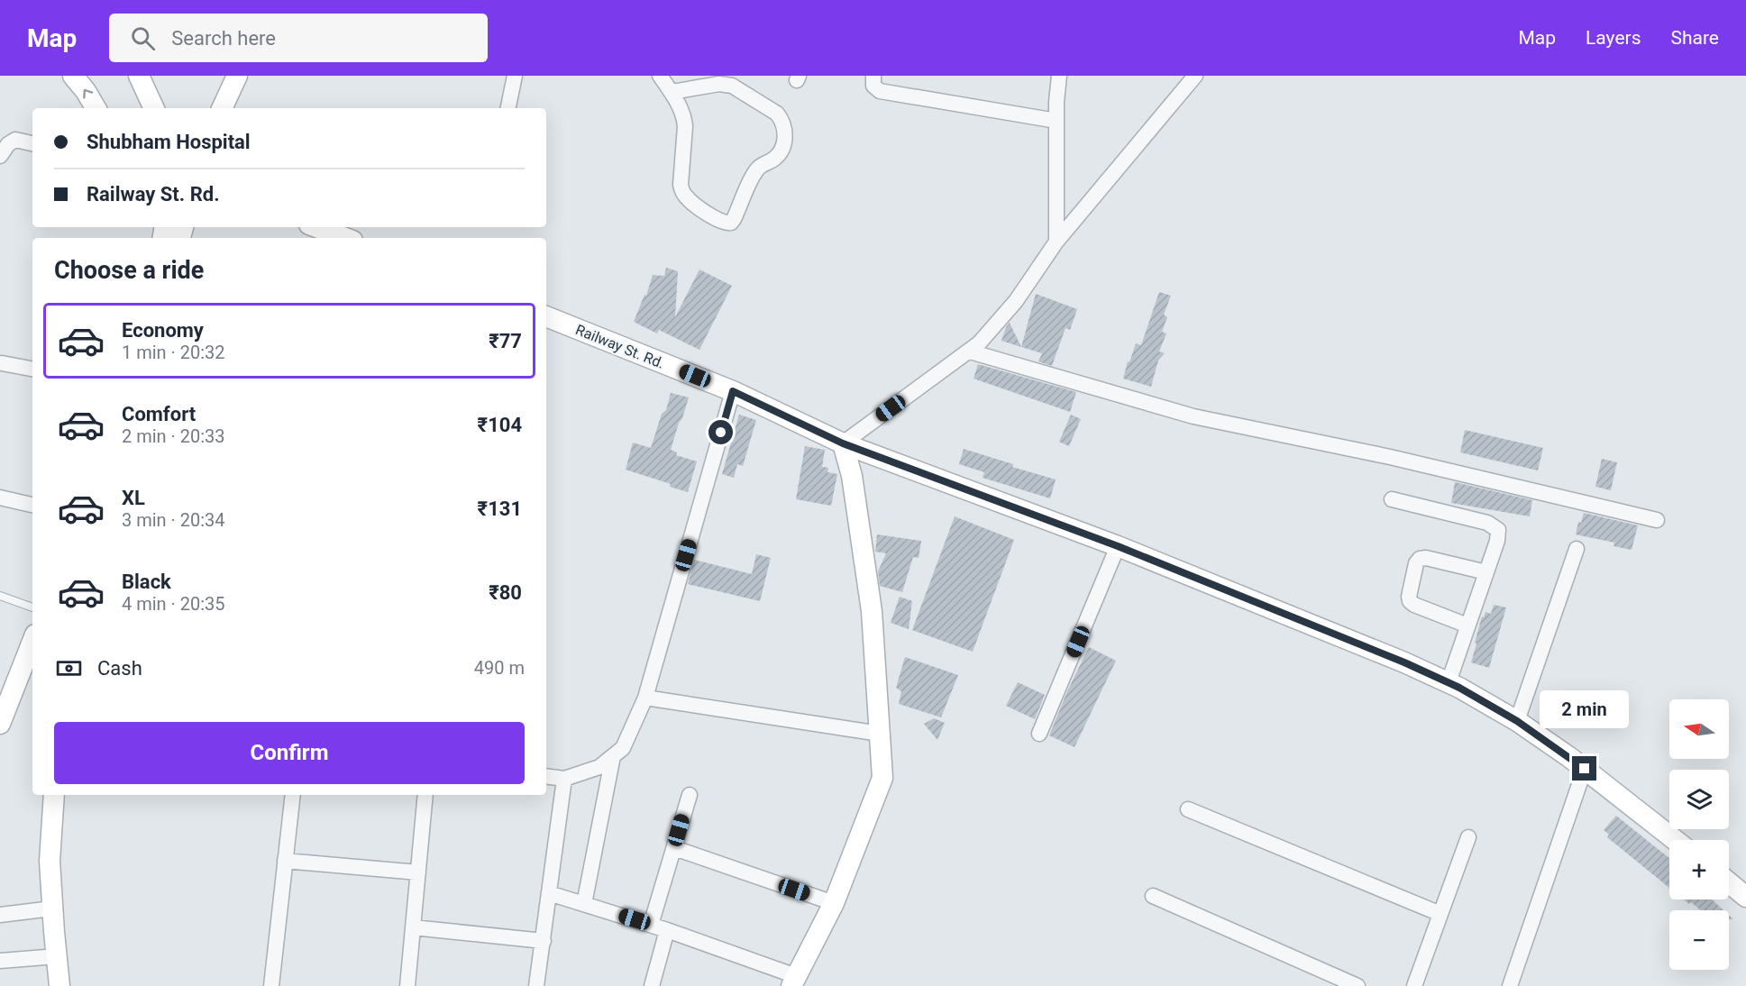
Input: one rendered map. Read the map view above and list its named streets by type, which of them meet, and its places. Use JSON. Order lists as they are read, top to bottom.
{
  "streets": {
    "street": ["Railway St. Rd."]
  },
  "north": "left",
  "page": {
    "header": "Map",
    "search": "Search here",
    "nav": ["Map", "Layers", "Share"],
    "banner": ["Shubham Hospital", "Railway St. Rd."],
    "heading": "Choose a ride",
    "list": [
      {
        "name": "Economy",
        "note": "1 min · 20:32",
        "value": "₹77"
      },
      {
        "name": "Comfort",
        "note": "2 min · 20:33",
        "value": "₹104"
      },
      {
        "name": "XL",
        "note": "3 min · 20:34",
        "value": "₹131"
      },
      {
        "name": "Black",
        "note": "4 min · 20:35",
        "value": "₹80"
      }
    ],
    "pay": ["Cash", "490 m"],
    "bubble": "2 min",
    "map_buttons": ["+", "−"],
    "buttons": "Confirm"
  }
}
